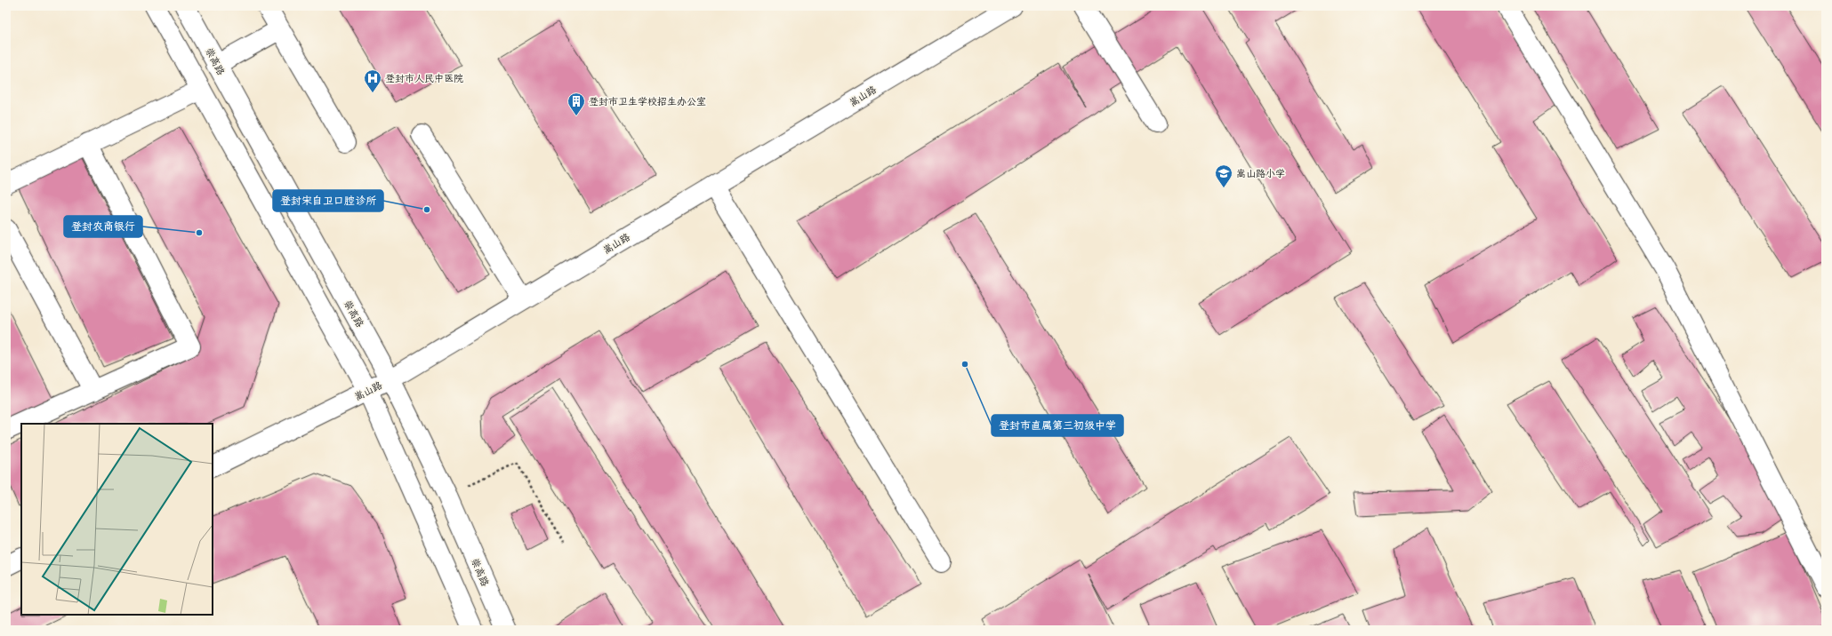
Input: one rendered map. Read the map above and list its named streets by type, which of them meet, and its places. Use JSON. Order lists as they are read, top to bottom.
{
  "streets": {
    "street": ["崇高路", "嵩山路"]
  },
  "crossings": [
    ["崇高路", "嵩山路"]
  ],
  "places": {
    "hospital": ["登封市人民中医院"],
    "building": ["登封市卫生学校招生办公室"],
    "school or university": ["嵩山路小学"],
    "other": ["登封宋自卫口腔诊所", "登封农商银行", "登封市直属第三初级中学"]
  }
}
